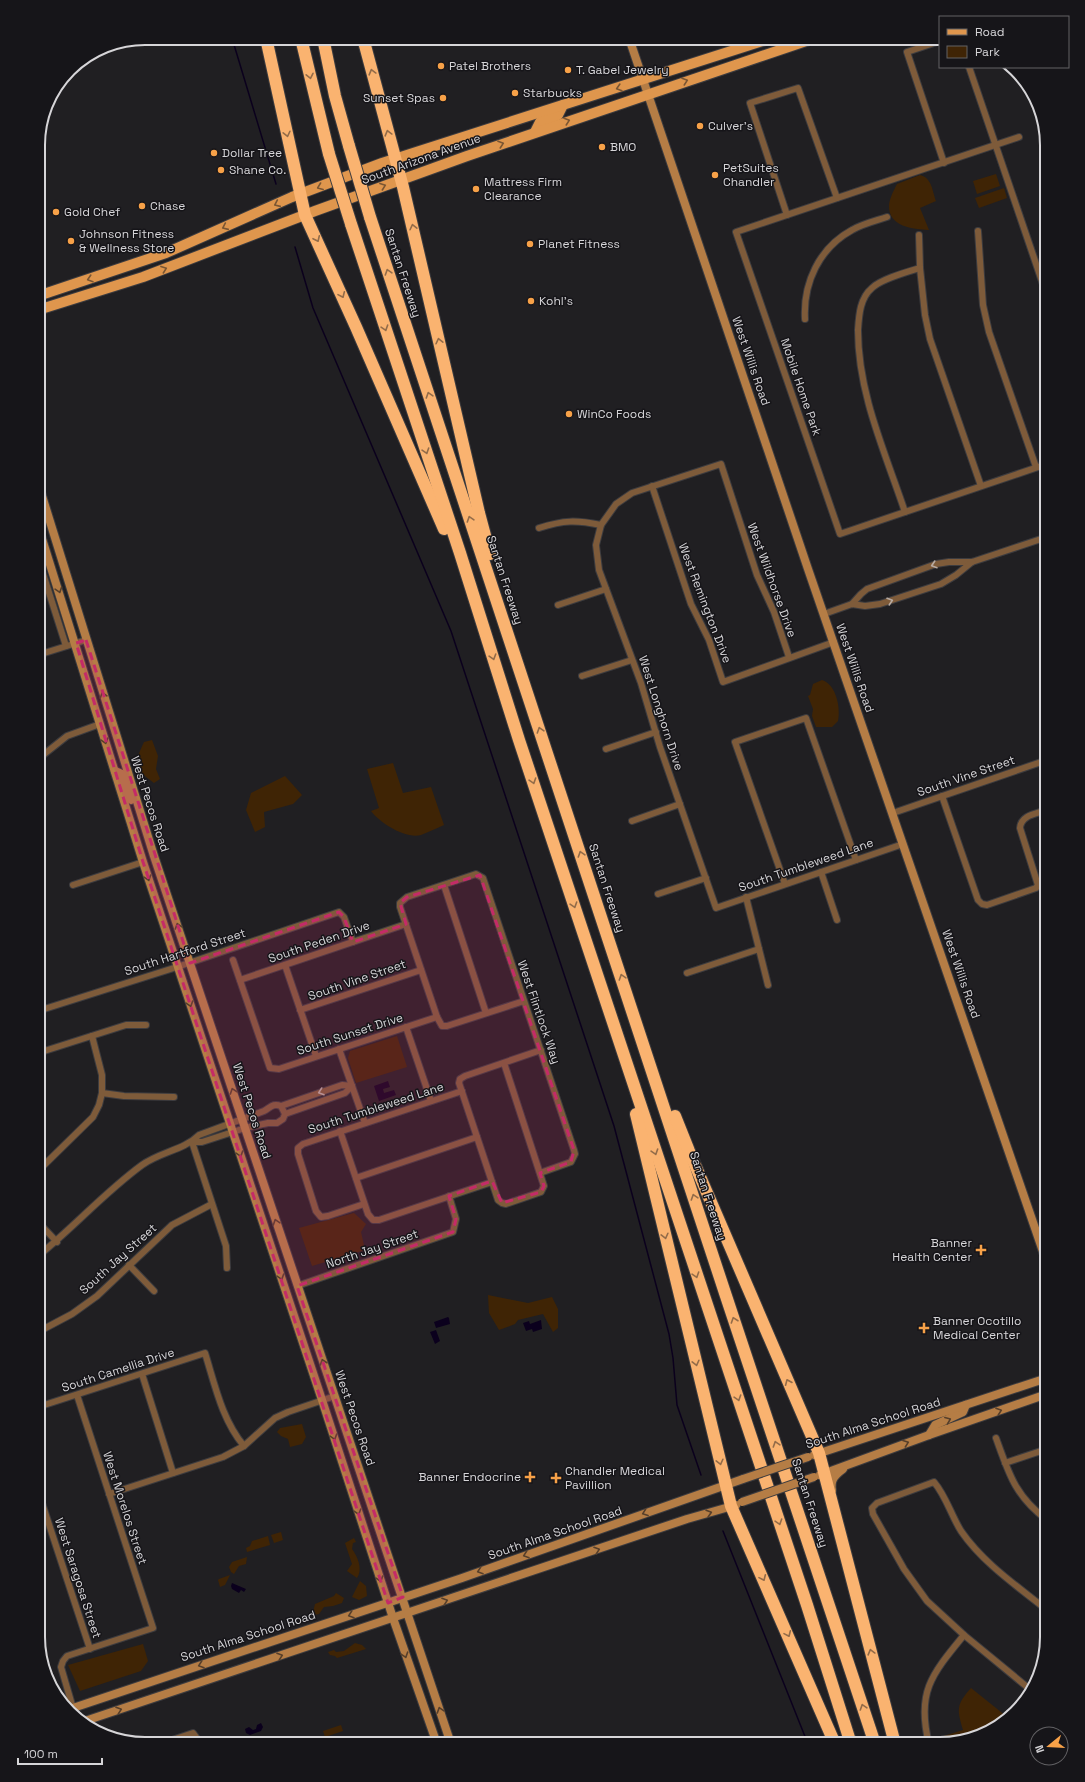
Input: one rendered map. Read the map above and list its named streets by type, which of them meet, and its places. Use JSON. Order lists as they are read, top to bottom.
{
  "streets": {
    "highway": ["Santan Freeway"],
    "main road": [
      "South Arizona Avenue",
      "West Willis Road",
      "West Pecos Road",
      "South Alma School Road"
    ],
    "street": [
      "Mobile Home Park",
      "West Wildhorse Drive",
      "West Remington Drive",
      "West Longhorn Drive",
      "South Vine Street",
      "South Tumbleweed Lane",
      "South Peden Drive",
      "South Hartford Street",
      "West Flintlock Way",
      "South Sunset Drive",
      "North Jay Street",
      "South Jay Street",
      "South Camellia Drive",
      "West Morelos Street",
      "West Saragosa Street"
    ]
  },
  "crossings": [
    ["South Arizona Avenue", "West Willis Road"],
    ["West Willis Road", "South Vine Street"],
    ["West Willis Road", "South Tumbleweed Lane"],
    ["West Wildhorse Drive", "West Remington Drive"],
    ["West Longhorn Drive", "South Tumbleweed Lane"],
    ["West Pecos Road", "South Hartford Street"],
    ["West Pecos Road", "North Jay Street"],
    ["West Pecos Road", "South Alma School Road"],
    ["South Tumbleweed Lane", "West Flintlock Way"],
    ["South Peden Drive", "South Hartford Street"],
    ["South Peden Drive", "South Sunset Drive"],
    ["South Camellia Drive", "West Morelos Street"],
    ["West Morelos Street", "West Saragosa Street"]
  ],
  "places": {
    "other": [
      "Patel Brothers",
      "T. Gabel Jewelry",
      "Starbucks",
      "Sunset Spas",
      "Culver's",
      "BMO",
      "Dollar Tree",
      "Shane Co.",
      "PetSuites Chandler",
      "Mattress Firm Clearance",
      "Chase",
      "Gold Chef",
      "Johnson Fitness & Wellness Store",
      "Planet Fitness",
      "Kohl's",
      "WinCo Foods"
    ],
    "health": [
      "Banner Health Center",
      "Banner Ocotillo Medical Center",
      "Banner Endocrine",
      "Chandler Medical Pavillion"
    ]
  },
  "legend": ["Road", "Park"],
  "scale_bar": "100 m",
  "north": "left"
}
